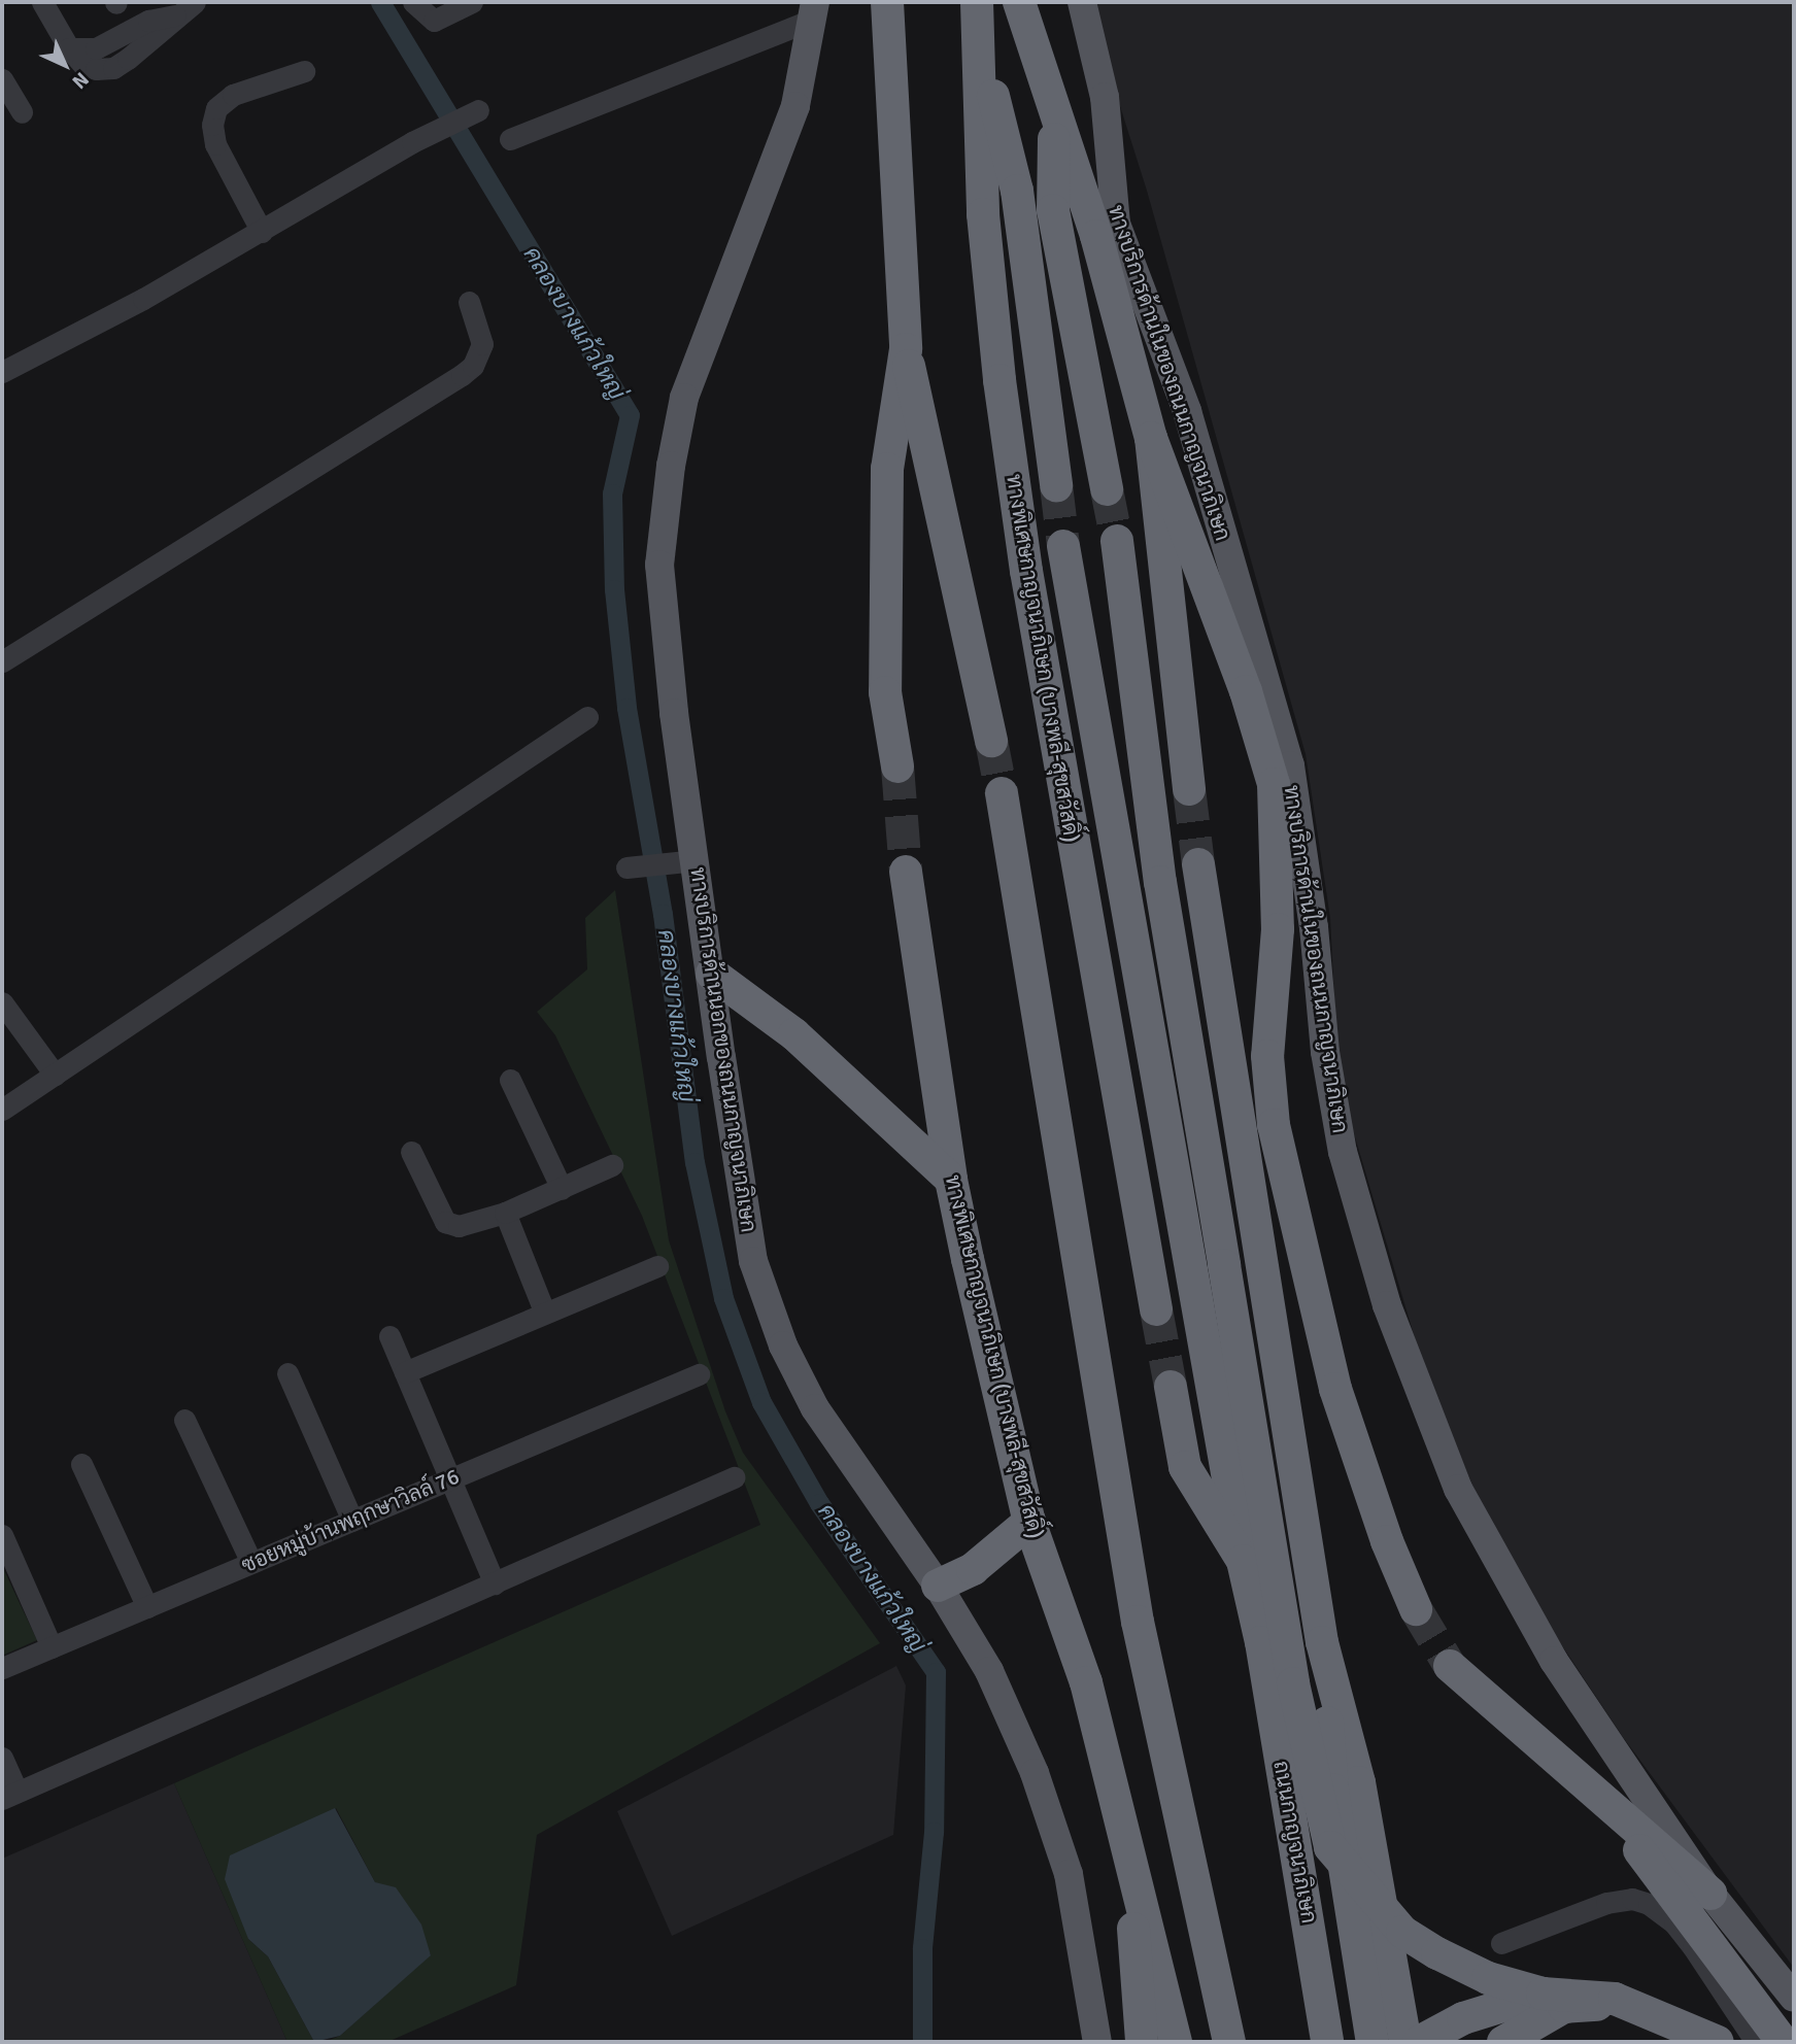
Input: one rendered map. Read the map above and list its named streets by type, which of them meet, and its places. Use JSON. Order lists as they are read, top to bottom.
{
  "streets": {
    "highway": ["ทางพิเศษกาญจนาภิเษก (บางพลี-สุขสวัสดิ์)", "ถนนกาญจนาภิเษก"],
    "main road": ["ทางบริการด้านในของถนนกาญจนาภิเษก", "ทางบริการด้านนอกของถนนกาญจนาภิเษก"],
    "street": ["ซอยหมู่บ้านพฤกษาวิลล์ 76"]
  },
  "water": ["คลองบางแก้วใหญ่"],
  "north": "bottom right"
}
